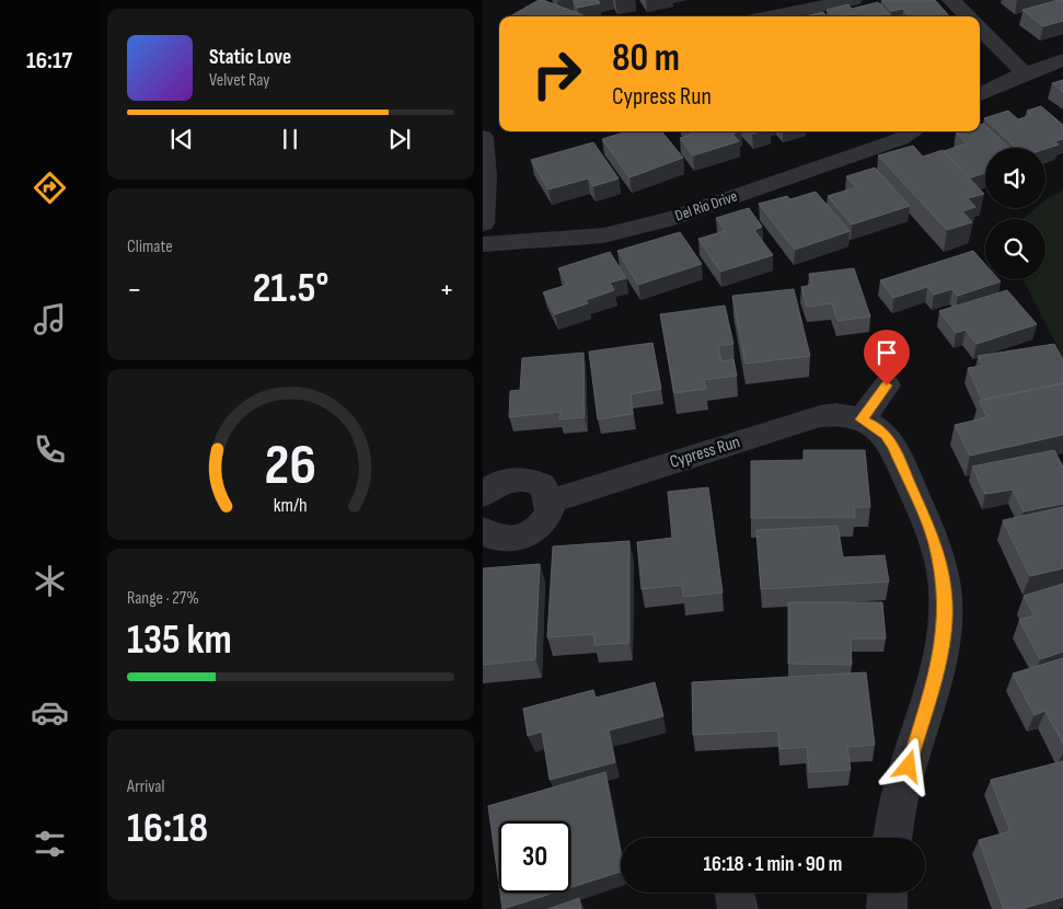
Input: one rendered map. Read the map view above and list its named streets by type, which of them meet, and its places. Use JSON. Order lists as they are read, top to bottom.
{
  "streets": {
    "street": ["Del Rio Drive", "Cypress Run"]
  },
  "page": {
    "tabs": "16:17",
    "turn": ["80 m", "Cypress Run"],
    "song": ["Static Love", "Velvet Ray"],
    "tile": [
      "Climate",
      ["Range · 27%", "135 km"],
      ["Arrival", "16:18"]
    ],
    "heat": ["−", "21.5°", "+"],
    "limit": "30",
    "trip": "16:18 · 1 min · 90 m",
    "gauge": ["26", "km/h"]
  }
}
